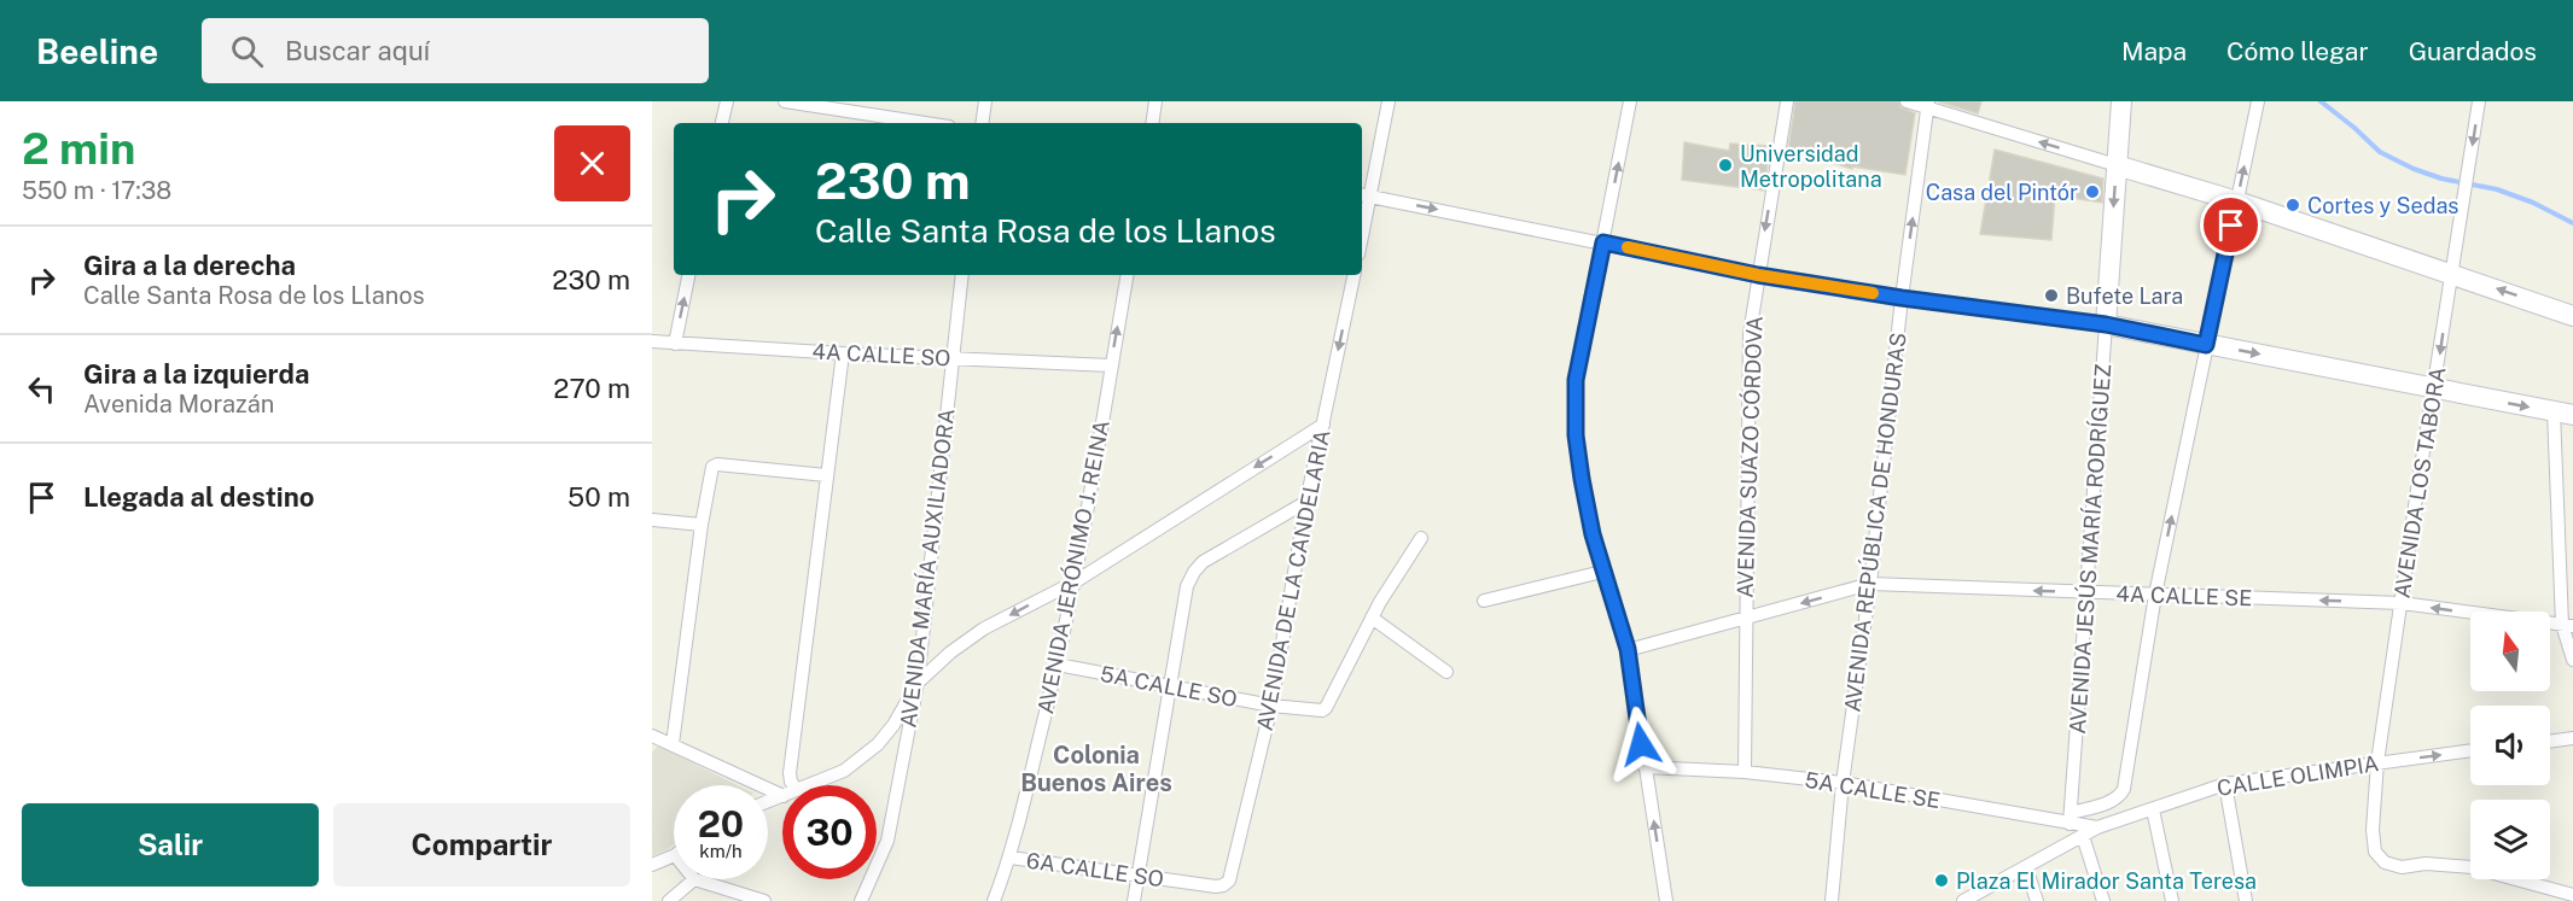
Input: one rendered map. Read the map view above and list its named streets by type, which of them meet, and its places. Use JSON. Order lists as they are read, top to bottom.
{
  "streets": {
    "street": [
      "4A CALLE SO",
      "AVENIDA SUAZO CÓRDOVA",
      "AVENIDA LOS TABORA",
      "AVENIDA REPÚBLICA DE HONDURAS",
      "AVENIDA JESÚS MARÍA RODRÍGUEZ",
      "AVENIDA JERÓNIMO J. REINA",
      "AVENIDA MARÍA AUXILIADORA",
      "AVENIDA DE LA CANDELARIA",
      "4A CALLE SE",
      "5A CALLE SO",
      "CALLE OLIMPIA",
      "5A CALLE SE",
      "6A CALLE SO"
    ]
  },
  "crossings": [
    ["4A CALLE SO", "AVENIDA JERÓNIMO J. REINA"],
    ["4A CALLE SO", "AVENIDA MARÍA AUXILIADORA"],
    ["AVENIDA SUAZO CÓRDOVA", "4A CALLE SE"],
    ["AVENIDA SUAZO CÓRDOVA", "5A CALLE SE"],
    ["AVENIDA LOS TABORA", "4A CALLE SE"],
    ["AVENIDA LOS TABORA", "CALLE OLIMPIA"],
    ["AVENIDA REPÚBLICA DE HONDURAS", "4A CALLE SE"],
    ["AVENIDA REPÚBLICA DE HONDURAS", "5A CALLE SE"],
    ["AVENIDA JESÚS MARÍA RODRÍGUEZ", "4A CALLE SE"],
    ["AVENIDA JESÚS MARÍA RODRÍGUEZ", "5A CALLE SE"],
    ["AVENIDA JERÓNIMO J. REINA", "5A CALLE SO"],
    ["AVENIDA JERÓNIMO J. REINA", "6A CALLE SO"],
    ["AVENIDA DE LA CANDELARIA", "5A CALLE SO"],
    ["AVENIDA DE LA CANDELARIA", "6A CALLE SO"],
    ["CALLE OLIMPIA", "5A CALLE SE"]
  ],
  "one_way": ["4A CALLE SE"],
  "districts": ["Colonia Buenos Aires"],
  "places": [
    "Universidad Metropolitana",
    "Casa del Pintór",
    "Cortes y Sedas",
    "Bufete Lara",
    "Plaza El Mirador Santa Teresa"
  ],
  "north": "top",
  "page": {
    "header": "Beeline",
    "search": "Buscar aquí",
    "nav": ["Mapa", "Cómo llegar", "Guardados"],
    "heading": ["2 min", "550 m · 17:38"],
    "turn": ["230 m", "Calle Santa Rosa de los Llanos"],
    "list": [
      {
        "name": "Gira a la derecha",
        "note": "Calle Santa Rosa de los Llanos",
        "value": "230 m"
      },
      {
        "name": "Gira a la izquierda",
        "note": "Avenida Morazán",
        "value": "270 m"
      },
      {
        "name": "Llegada al destino",
        "value": "50 m"
      }
    ],
    "speed": "20 km/h",
    "limit": "30",
    "buttons": ["Salir", "Compartir"]
  }
}
